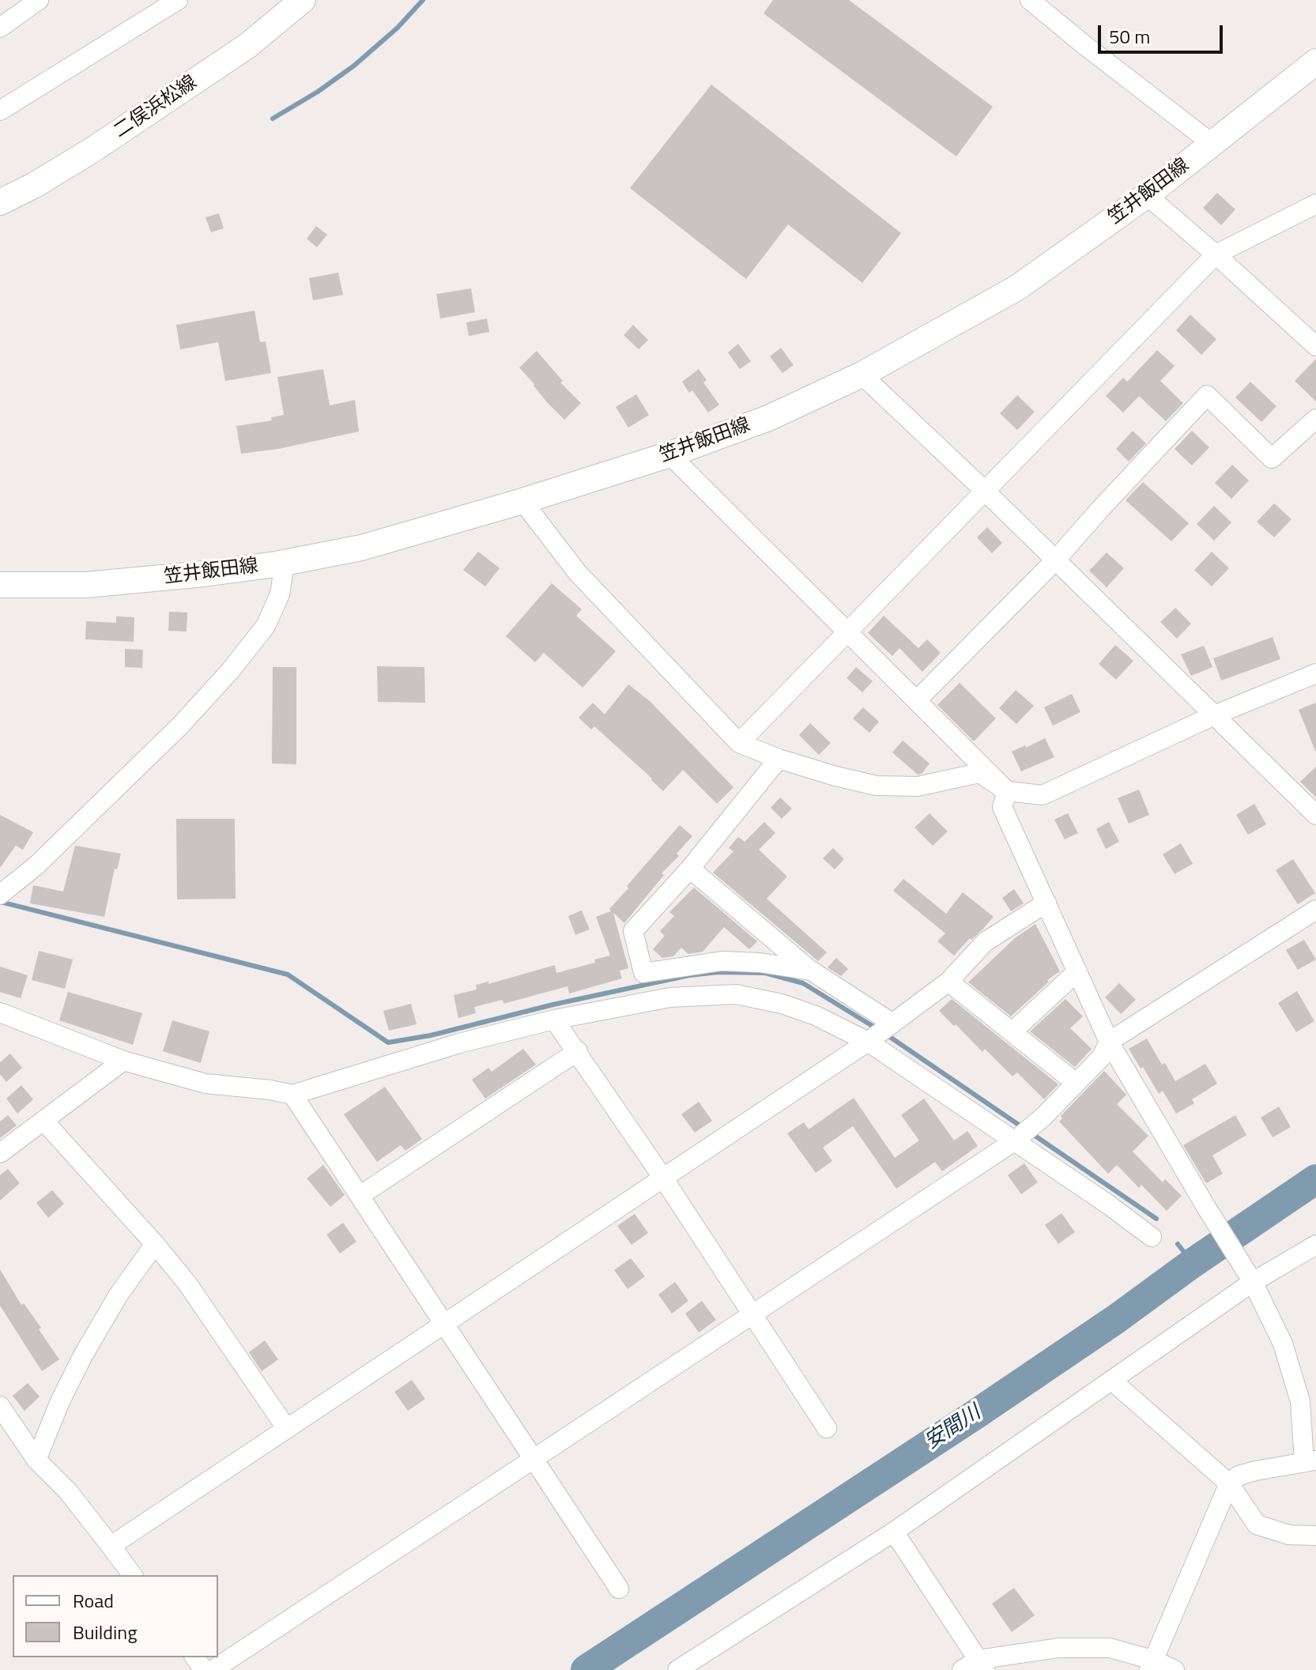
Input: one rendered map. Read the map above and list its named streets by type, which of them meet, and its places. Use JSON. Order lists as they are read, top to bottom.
{
  "streets": {
    "main road": ["二俣浜松線", "笠井飯田線"]
  },
  "water": ["安間川"],
  "legend": ["Road", "Building"],
  "scale_bar": "50 m"
}
